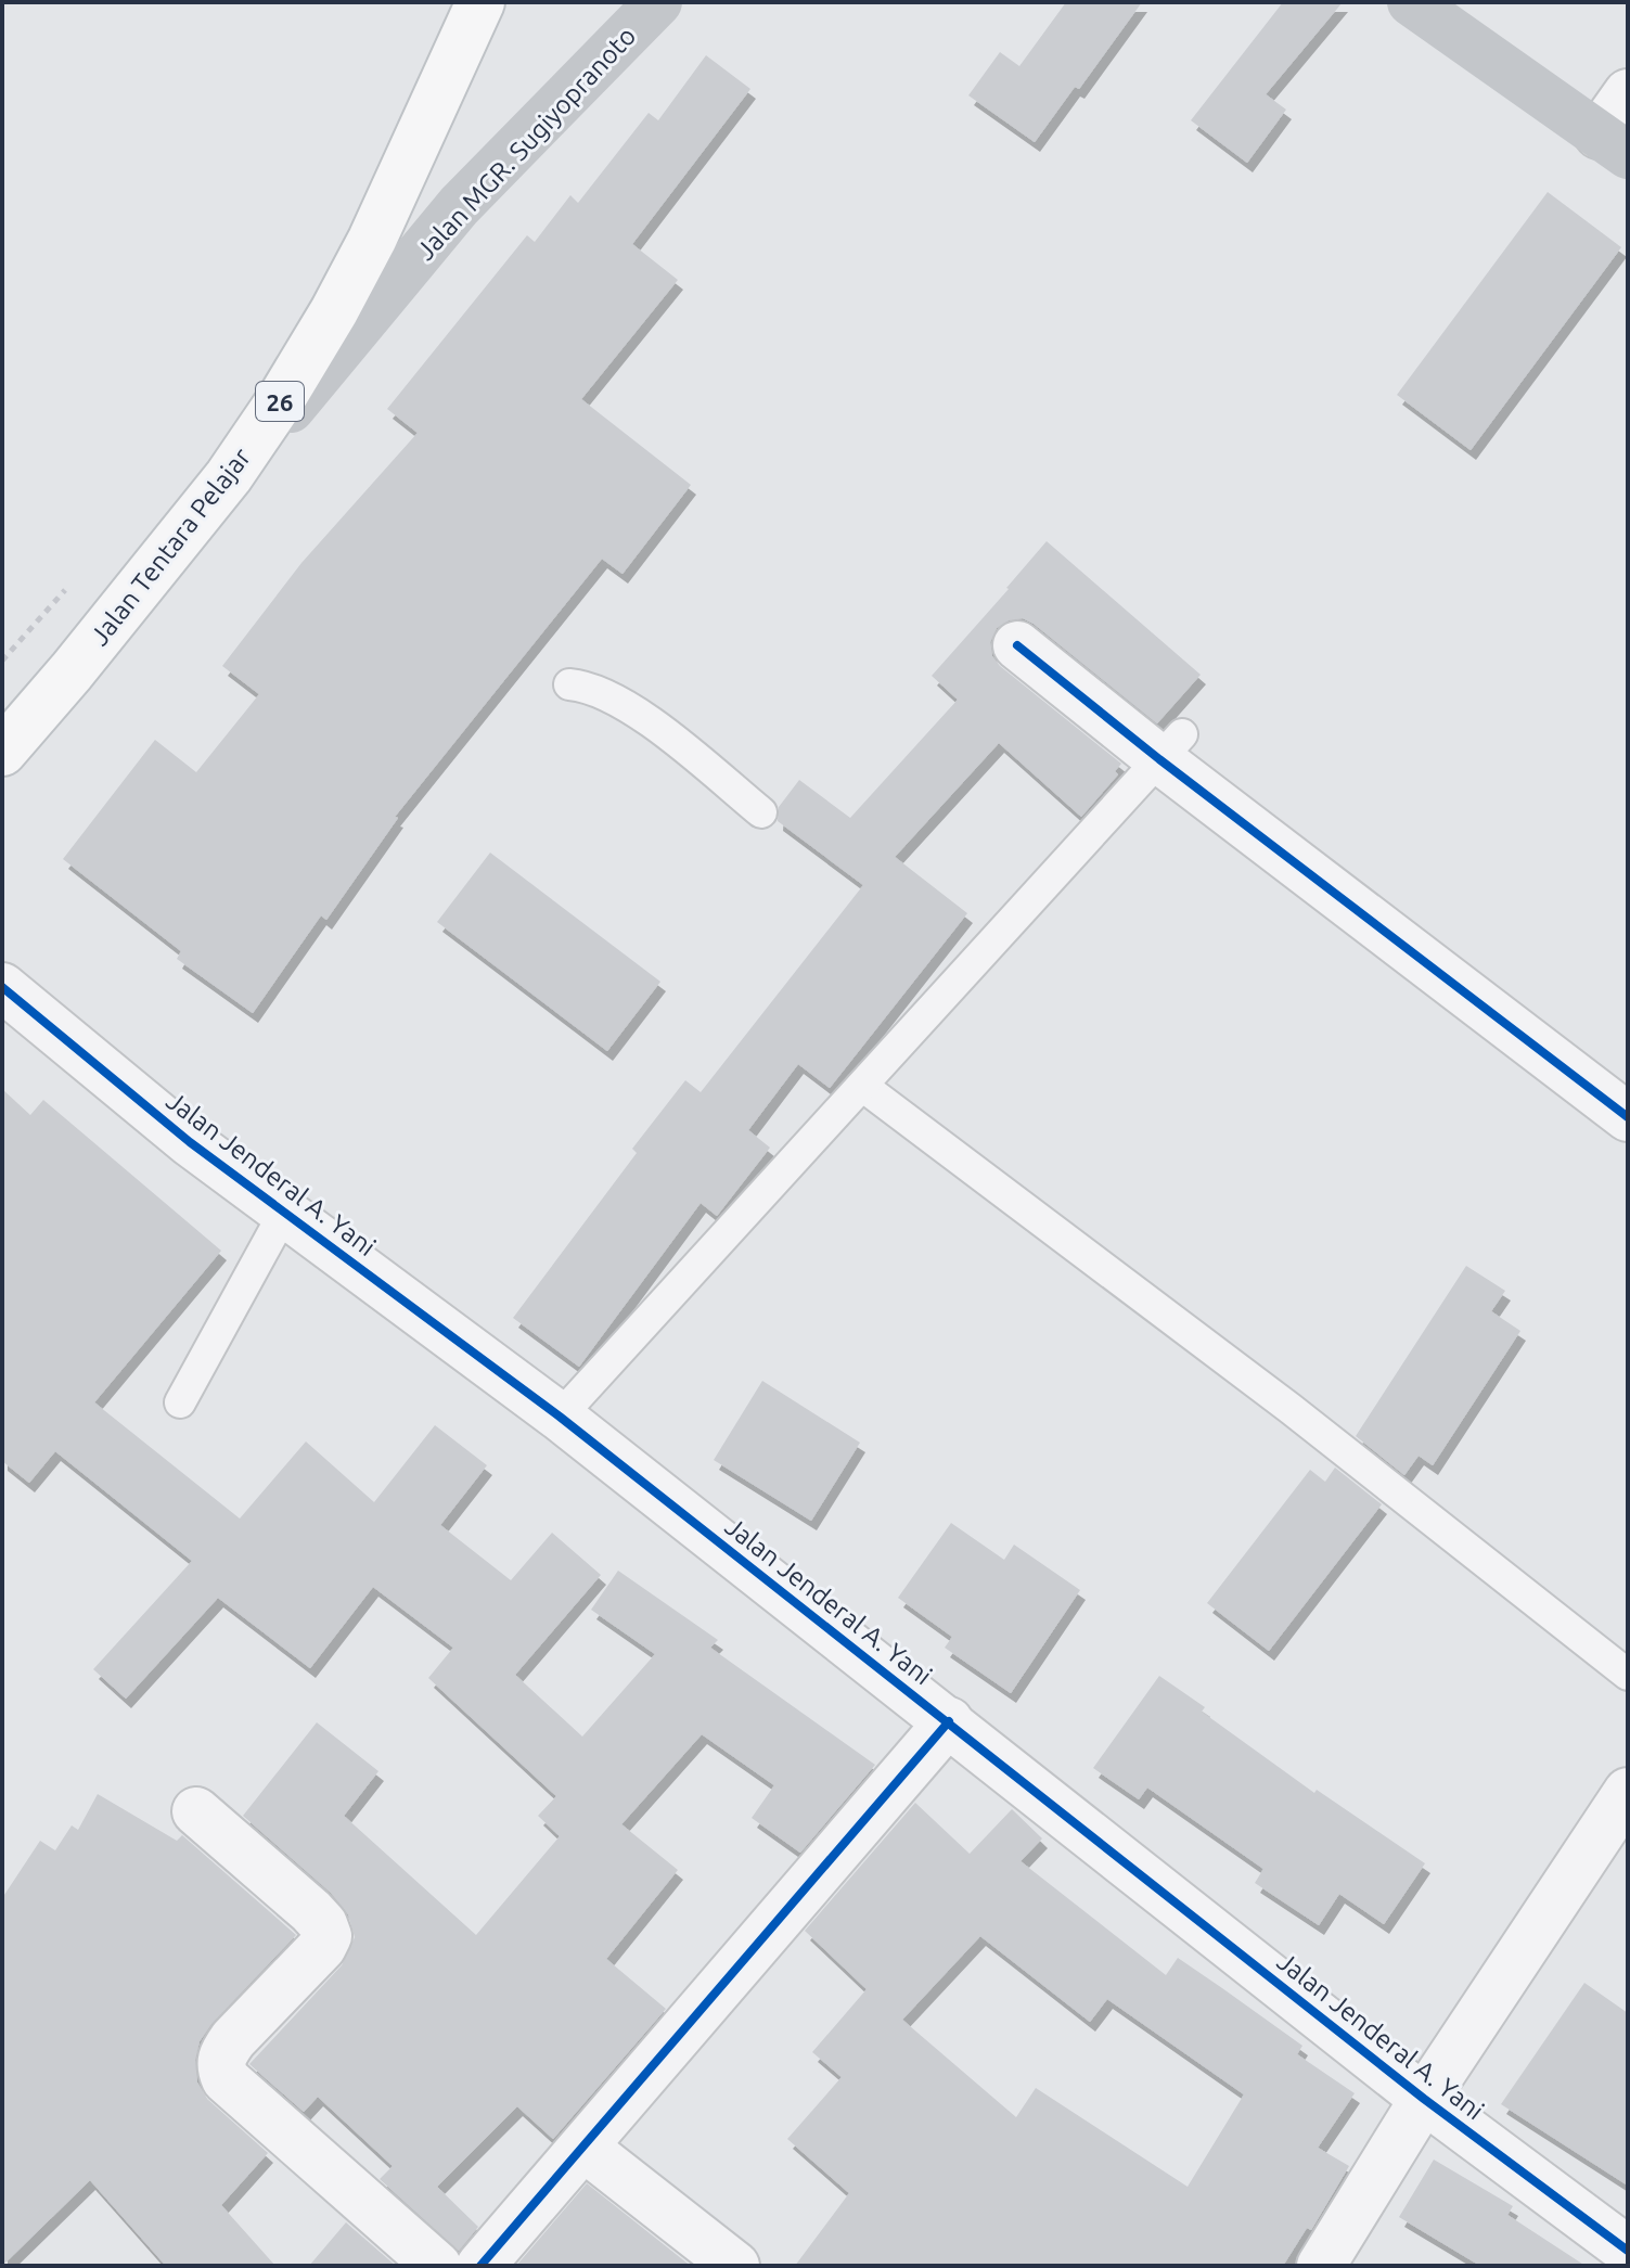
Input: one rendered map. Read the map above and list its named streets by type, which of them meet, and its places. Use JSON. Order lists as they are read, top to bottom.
{
  "streets": {
    "main road": ["Jalan MGR. Sugiyopranoto", "26", "Jalan Tentara Pelajar"],
    "street": ["Jalan Jenderal A. Yani"]
  },
  "crossings": [
    ["Jalan MGR. Sugiyopranoto", "Jalan Tentara Pelajar"]
  ]
}
